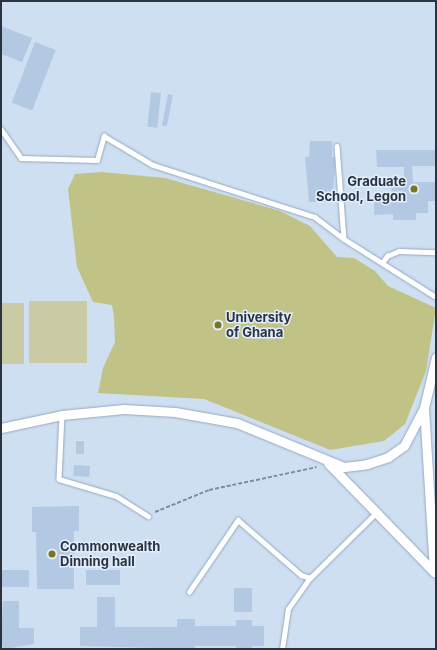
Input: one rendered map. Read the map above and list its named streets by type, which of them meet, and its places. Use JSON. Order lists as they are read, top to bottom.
{
  "places": ["Graduate School, Legon", "University of Ghana", "Commonwealth Dinning hall"]
}
